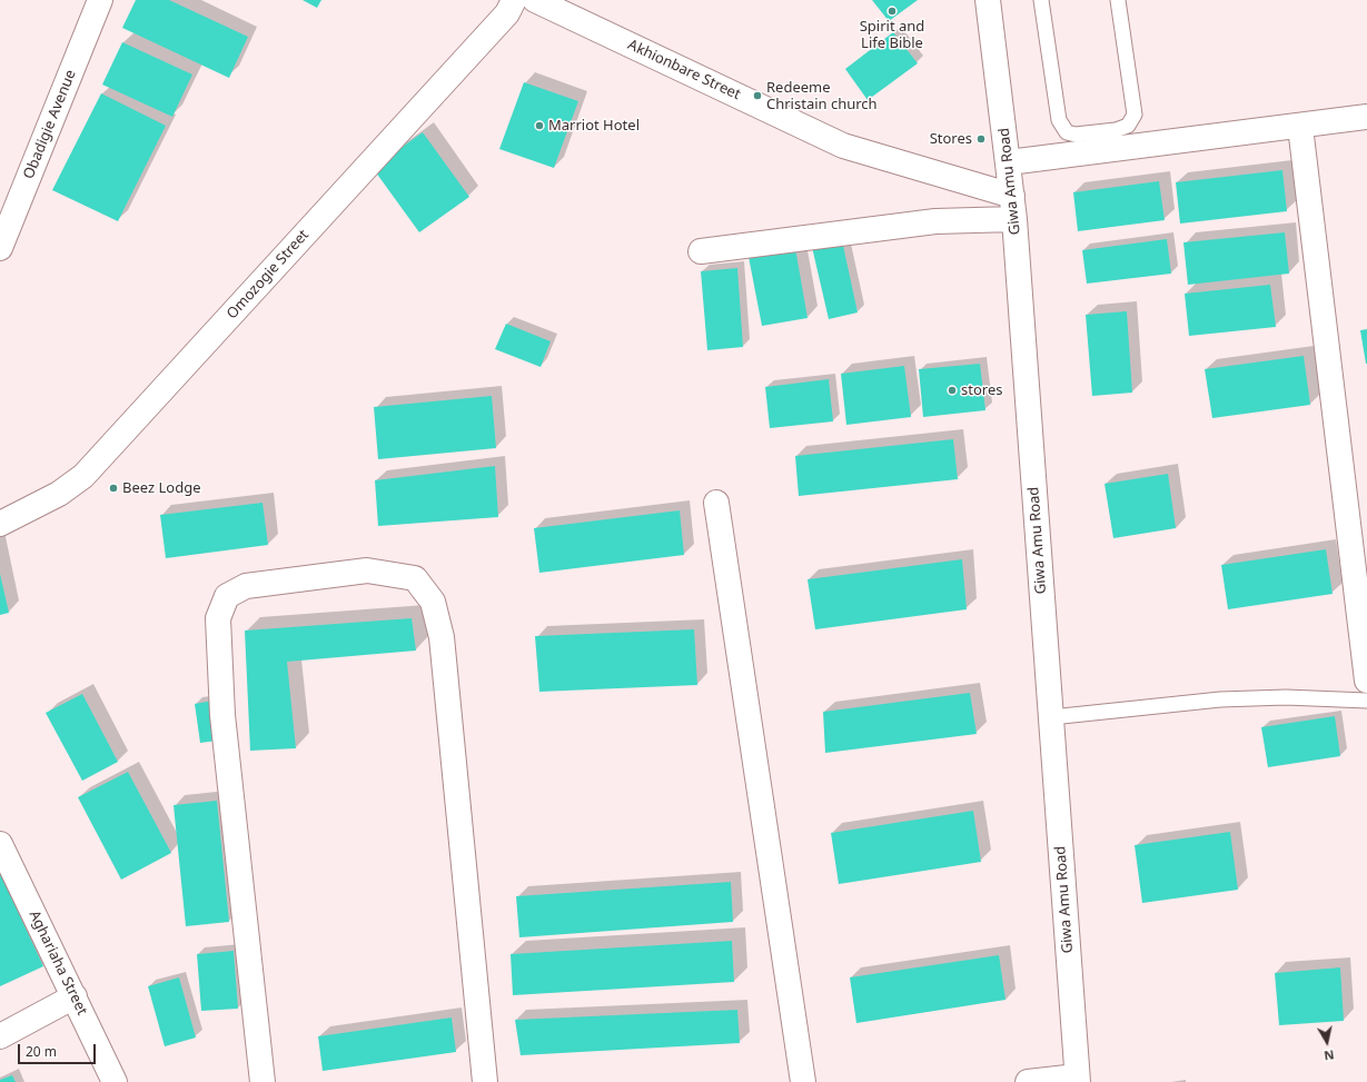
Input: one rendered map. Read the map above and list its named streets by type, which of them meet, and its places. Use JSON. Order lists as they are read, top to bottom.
{
  "streets": {
    "street": [
      "Akhionbare Street",
      "Obadigie Avenue",
      "Giwa Amu Road",
      "Omozogie Street",
      "Aghariaha Street"
    ]
  },
  "crossings": [
    ["Akhionbare Street", "Giwa Amu Road"]
  ],
  "places": [
    "Spirit and Life Bible",
    "Redeeme Christain church",
    "Marriot Hotel",
    "Stores",
    "stores",
    "Beez Lodge"
  ],
  "scale_bar": "20 m",
  "north": "bottom"
}
